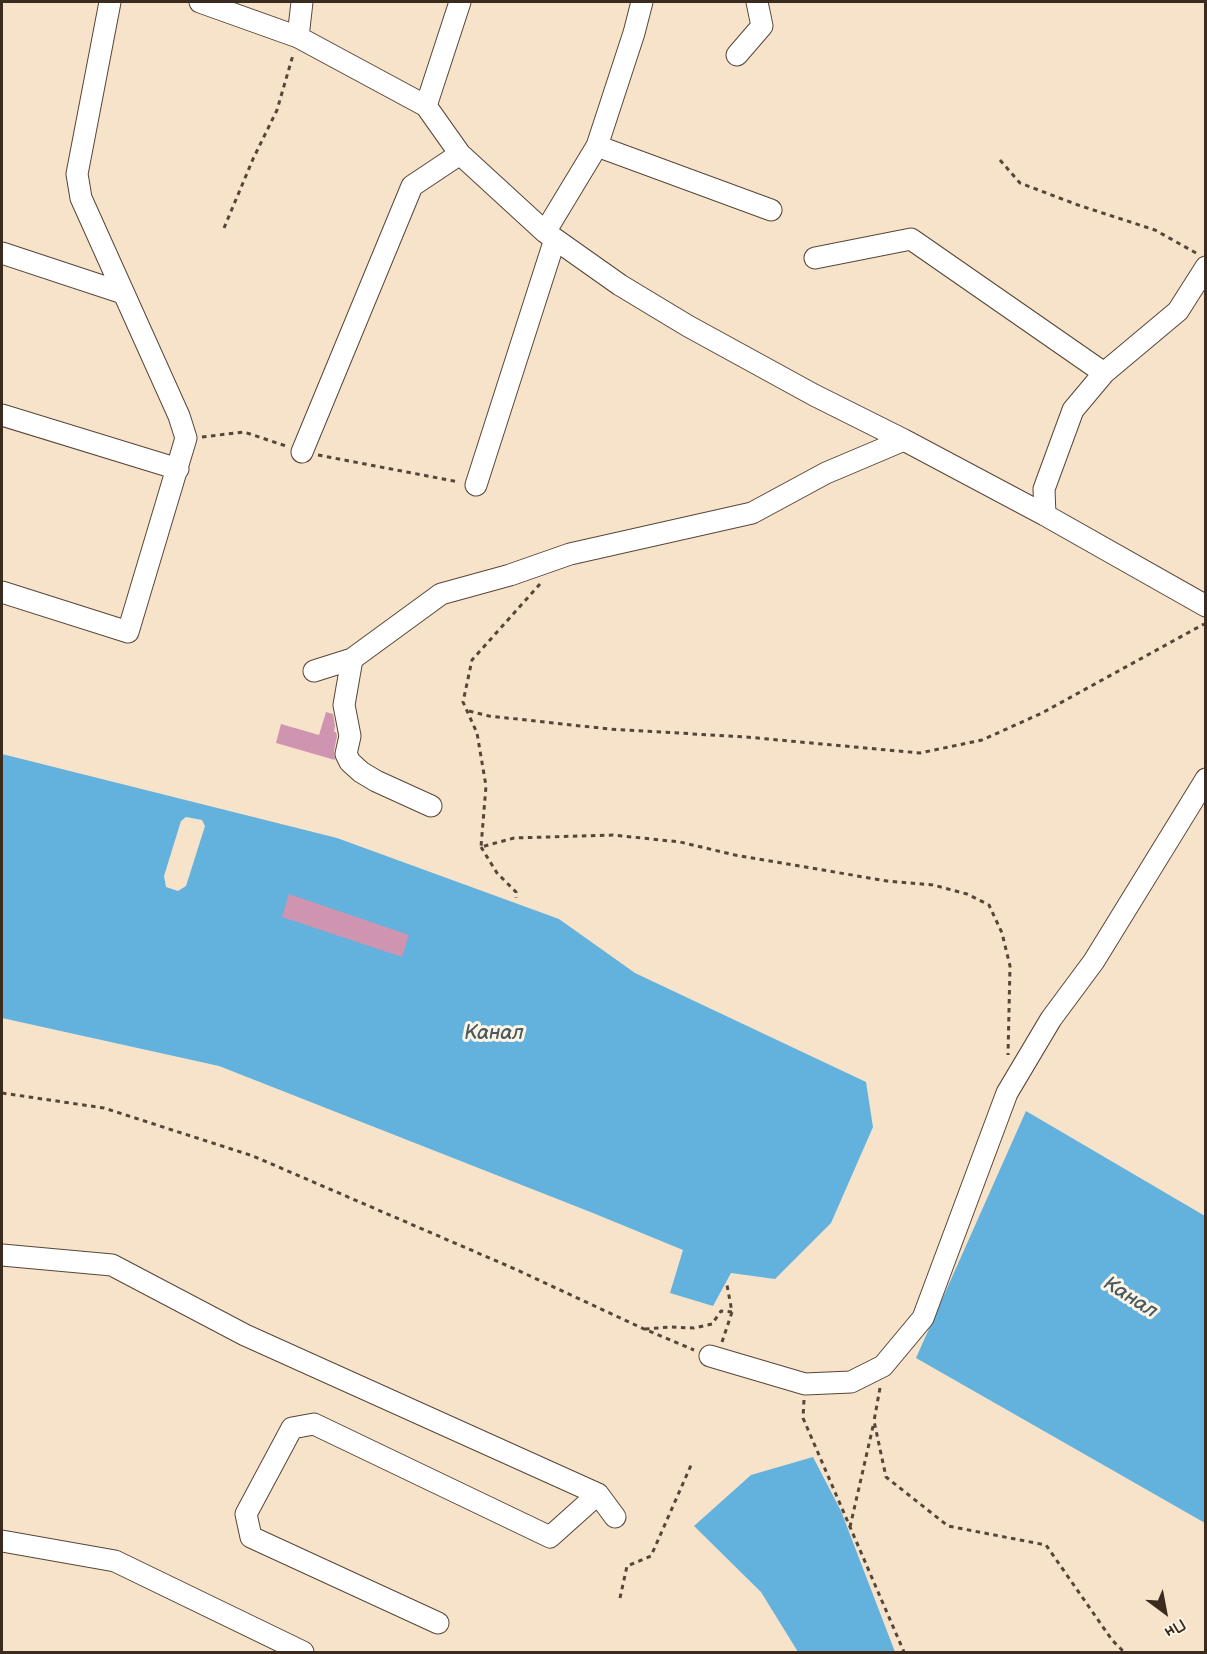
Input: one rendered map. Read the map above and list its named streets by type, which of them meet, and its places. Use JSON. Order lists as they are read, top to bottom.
{
  "water": ["Канал"],
  "north": "bottom right"
}
